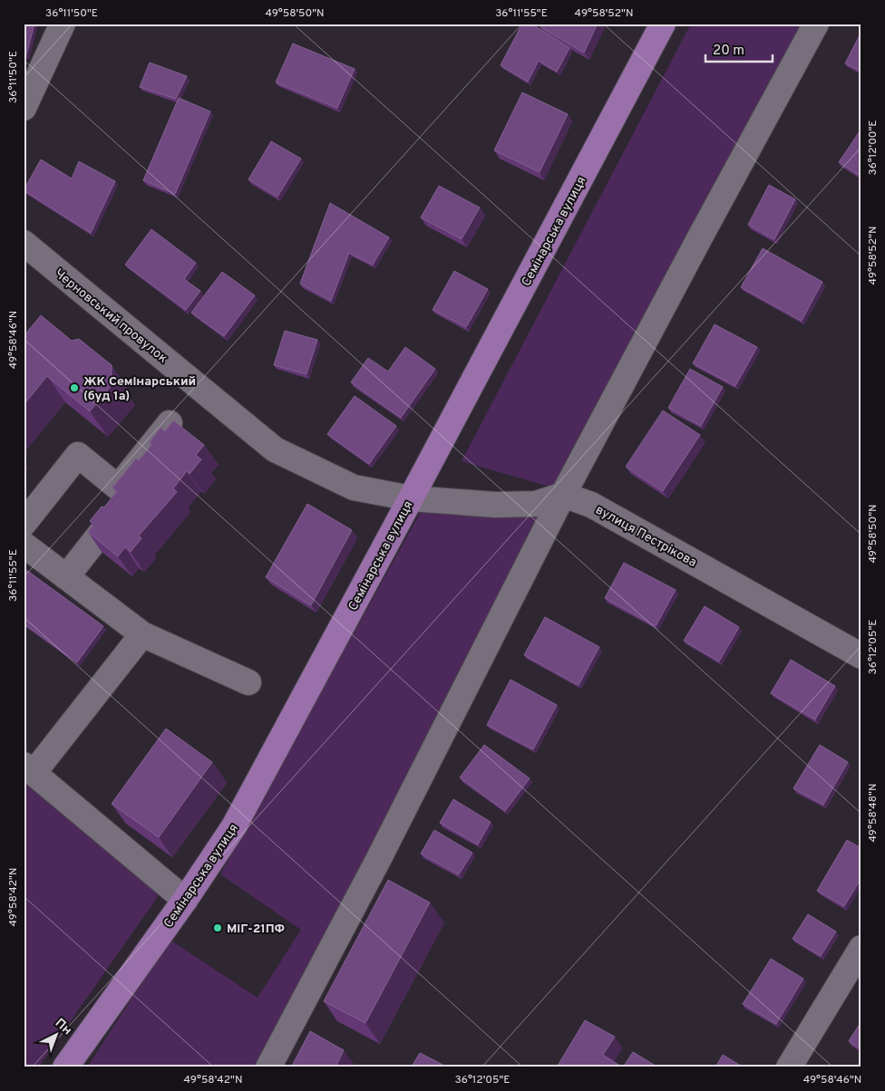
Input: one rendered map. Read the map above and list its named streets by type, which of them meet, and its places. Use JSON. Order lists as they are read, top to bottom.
{
  "streets": {
    "main road": ["Семінарська вулиця"],
    "street": ["Черновський провулок", "вулиця Пестрікова"]
  },
  "crossings": [
    ["Семінарська вулиця", "Черновський провулок"]
  ],
  "places": ["ЖК Семінарський (буд 1а)", "МіГ-21ПФ"],
  "scale_bar": "20 m",
  "north": "top right",
  "coordinates": [
    "36°11'50\"E",
    "49°58'50\"N",
    "36°11'55\"E",
    "49°58'52\"N",
    "36°12'00\"E",
    "49°58'46\"N",
    "36°12'05\"E",
    "49°58'48\"N",
    "49°58'42\"N"
  ]
}
